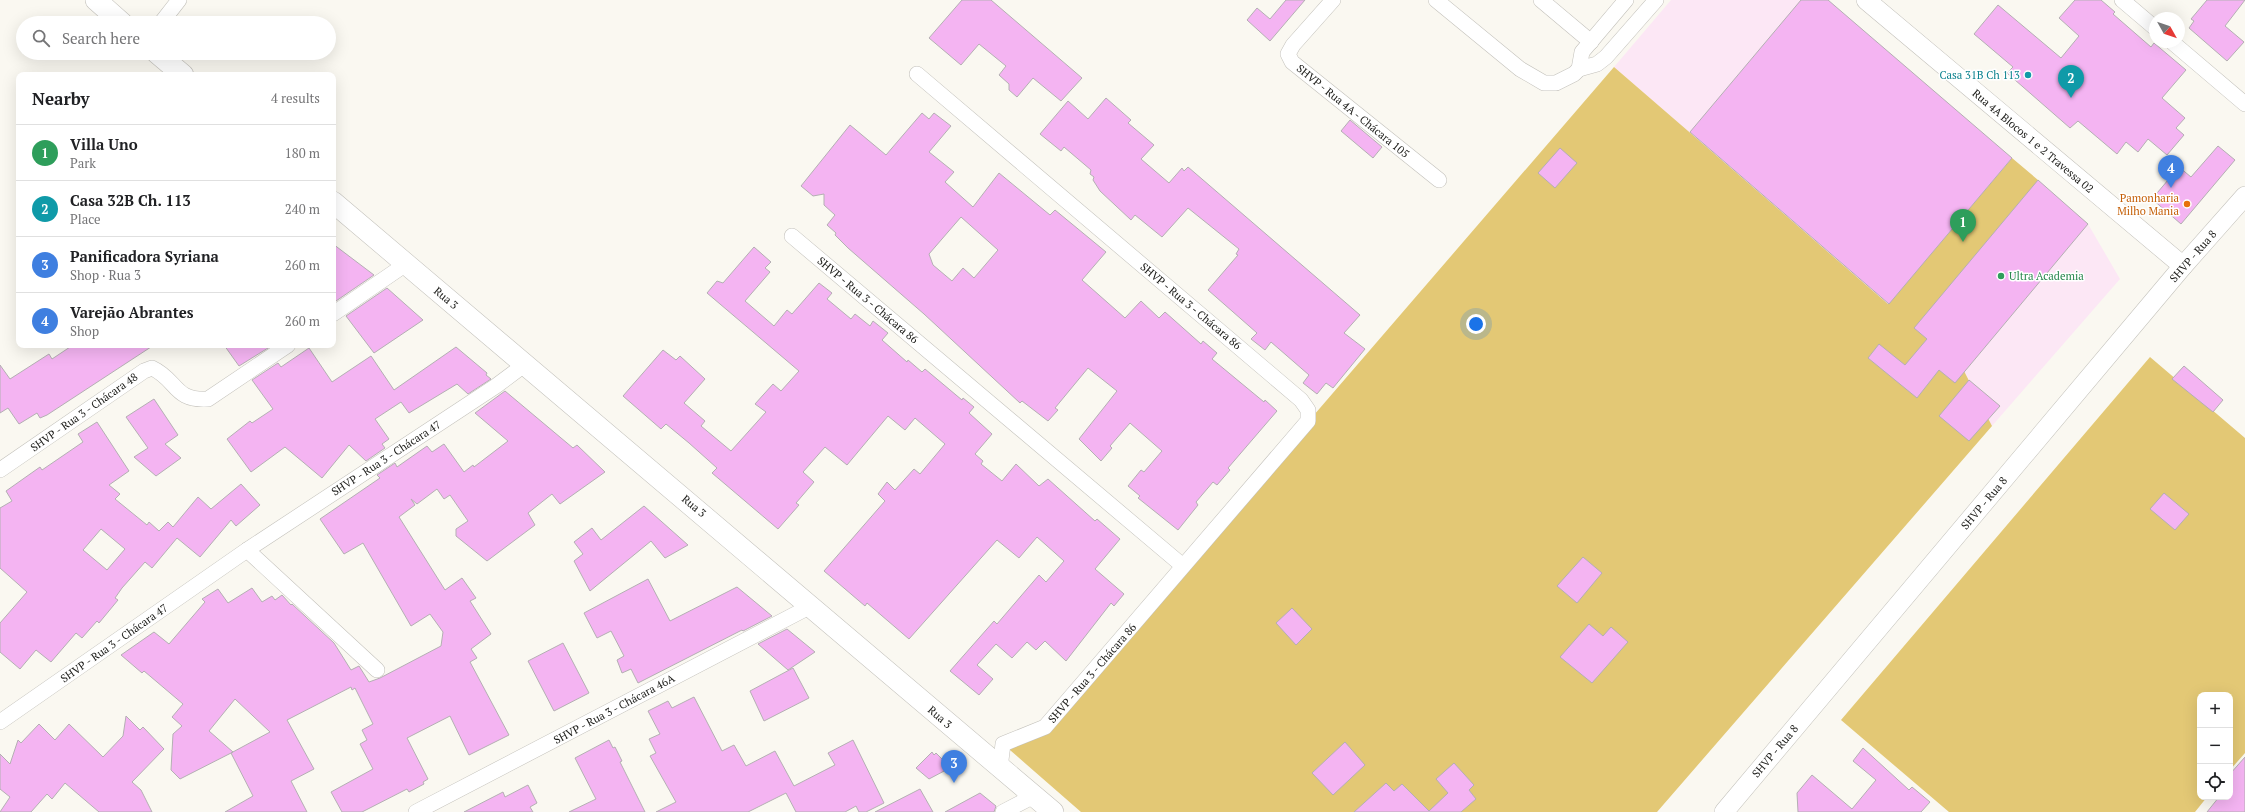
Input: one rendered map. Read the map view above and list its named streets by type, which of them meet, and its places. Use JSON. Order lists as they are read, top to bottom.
{
  "streets": {
    "main road": ["Rua 3"],
    "street": [
      "SHVP - Rua 4A - Chácara 105",
      "Rua 4A Blocos 1 e 2 Travessa 02",
      "SHVP - Rua 8",
      "SHVP - Rua 3 - Chácara 86",
      "SHVP - Rua 3 - Chácara 48",
      "SHVP - Rua 3 - Chácara 47",
      "SHVP - Rua 3 - Chácara 46A"
    ]
  },
  "crossings": [
    ["Rua 4A Blocos 1 e 2 Travessa 02", "SHVP - Rua 8"],
    ["Rua 3", "SHVP - Rua 3 - Chácara 86"],
    ["Rua 3", "SHVP - Rua 3 - Chácara 47"],
    ["Rua 3", "SHVP - Rua 3 - Chácara 46A"]
  ],
  "places": ["Casa 31B Ch 113", "Pamonharia Milho Mania", "Ultra Academia"],
  "north": "bottom right",
  "page": {
    "search": "Search here",
    "pins": [
      "2",
      "4",
      "1",
      "3"
    ],
    "heading": ["Nearby", "4 results"],
    "list": [
      {
        "mark": "1",
        "name": "Villa Uno",
        "note": "Park",
        "value": "180 m"
      },
      {
        "mark": "2",
        "name": "Casa 32B Ch. 113",
        "note": "Place",
        "value": "240 m"
      },
      {
        "mark": "3",
        "name": "Panificadora Syriana",
        "note": "Shop · Rua 3",
        "value": "260 m"
      },
      {
        "mark": "4",
        "name": "Varejão Abrantes",
        "note": "Shop",
        "value": "260 m"
      }
    ],
    "map_buttons": ["+", "−"]
  }
}
